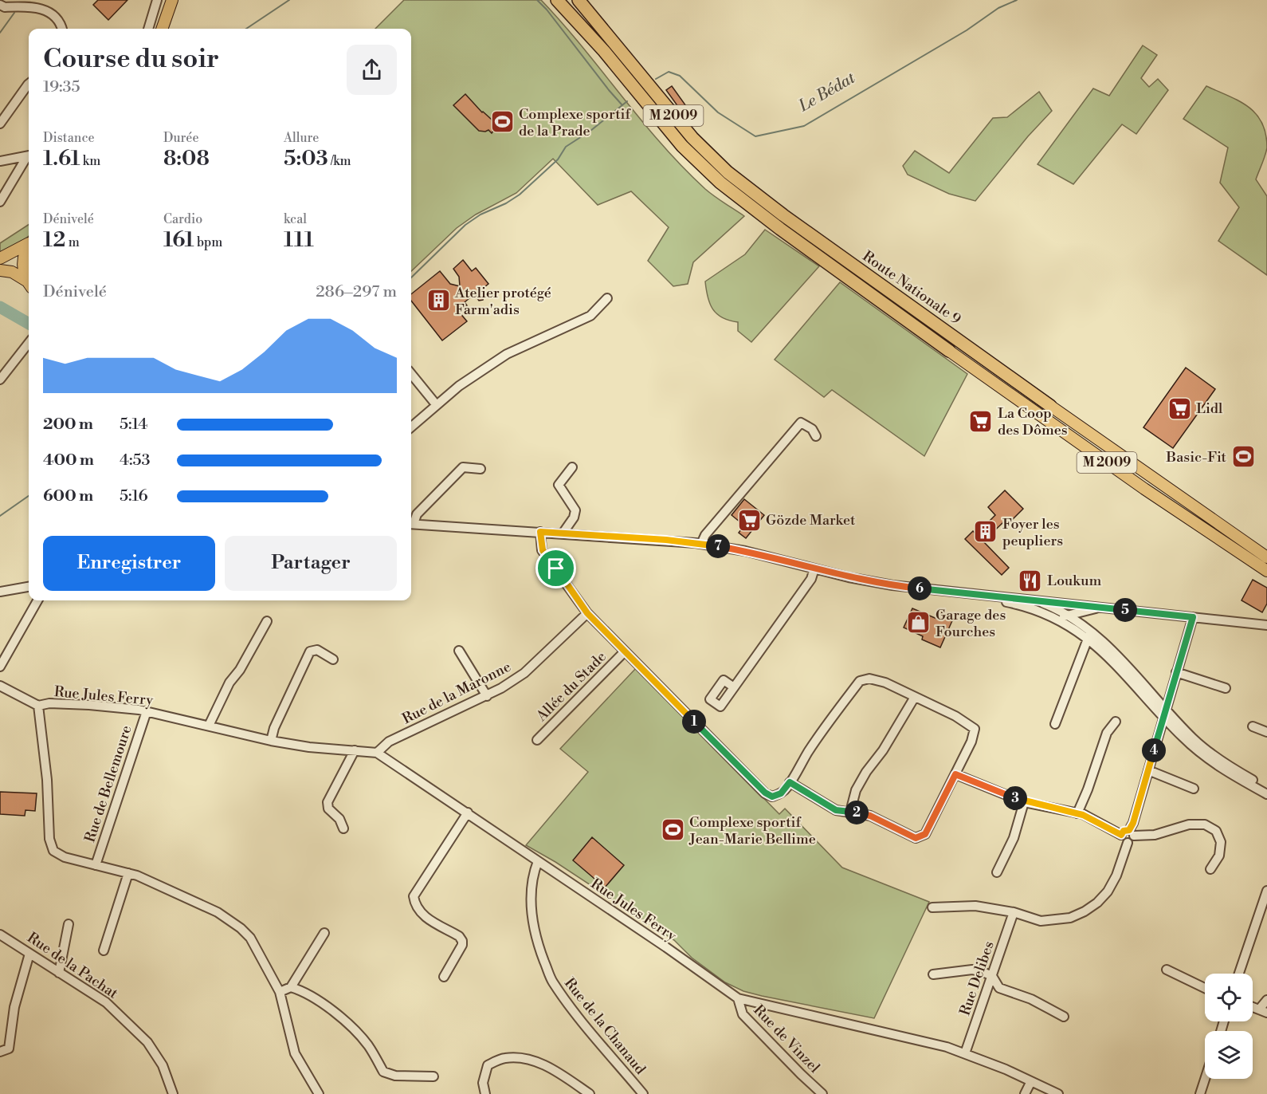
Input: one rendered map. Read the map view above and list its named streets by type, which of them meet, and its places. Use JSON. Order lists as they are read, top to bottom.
{
  "streets": {
    "highway": ["M 2009", "Route Nationale 9"],
    "street": [
      "Allée du Stade",
      "Rue de la Maronne",
      "Rue Jules Ferry",
      "Rue de Bellemoure",
      "Rue de la Pachat",
      "Rue Delibes",
      "Rue de la Chanaud",
      "Rue de Vinzel"
    ]
  },
  "crossings": [
    ["Rue de la Maronne", "Rue Jules Ferry"],
    ["Rue Jules Ferry", "Rue de Bellemoure"],
    ["Rue Jules Ferry", "Rue Delibes"],
    ["Rue Jules Ferry", "Rue de la Chanaud"],
    ["Rue Jules Ferry", "Rue de Vinzel"]
  ],
  "water": ["Le Bédat"],
  "places": {
    "sports": ["Complexe sportif de la Prade", "Basic-Fit", "Complexe sportif Jean-Marie Bellime"],
    "building": ["Atelier protégé Farm'adis", "Foyer les peupliers"],
    "supermarket": ["Lidl", "La Coop des Dômes", "Gözde Market"],
    "restaurant": ["Loukum"],
    "shop": ["Garage des Fourches"]
  },
  "page": {
    "heading": ["Course du soir", "19:35"],
    "stats": [
      ["Distance", "1.61 km"],
      ["Durée", "8:08"],
      ["Allure", "5:03 /km"],
      ["Dénivelé", "12 m"],
      ["Cardio", "161 bpm"],
      ["kcal", "111"]
    ],
    "chart": ["Dénivelé", "286–297 m"],
    "list": [
      {
        "name": "200 m",
        "note": "5:14"
      },
      {
        "name": "400 m",
        "note": "4:53"
      },
      {
        "name": "600 m",
        "note": "5:16"
      }
    ],
    "buttons": ["Enregistrer", "Partager"],
    "pins": [
      "7",
      "6",
      "5",
      "1",
      "4",
      "3",
      "2"
    ]
  }
}
